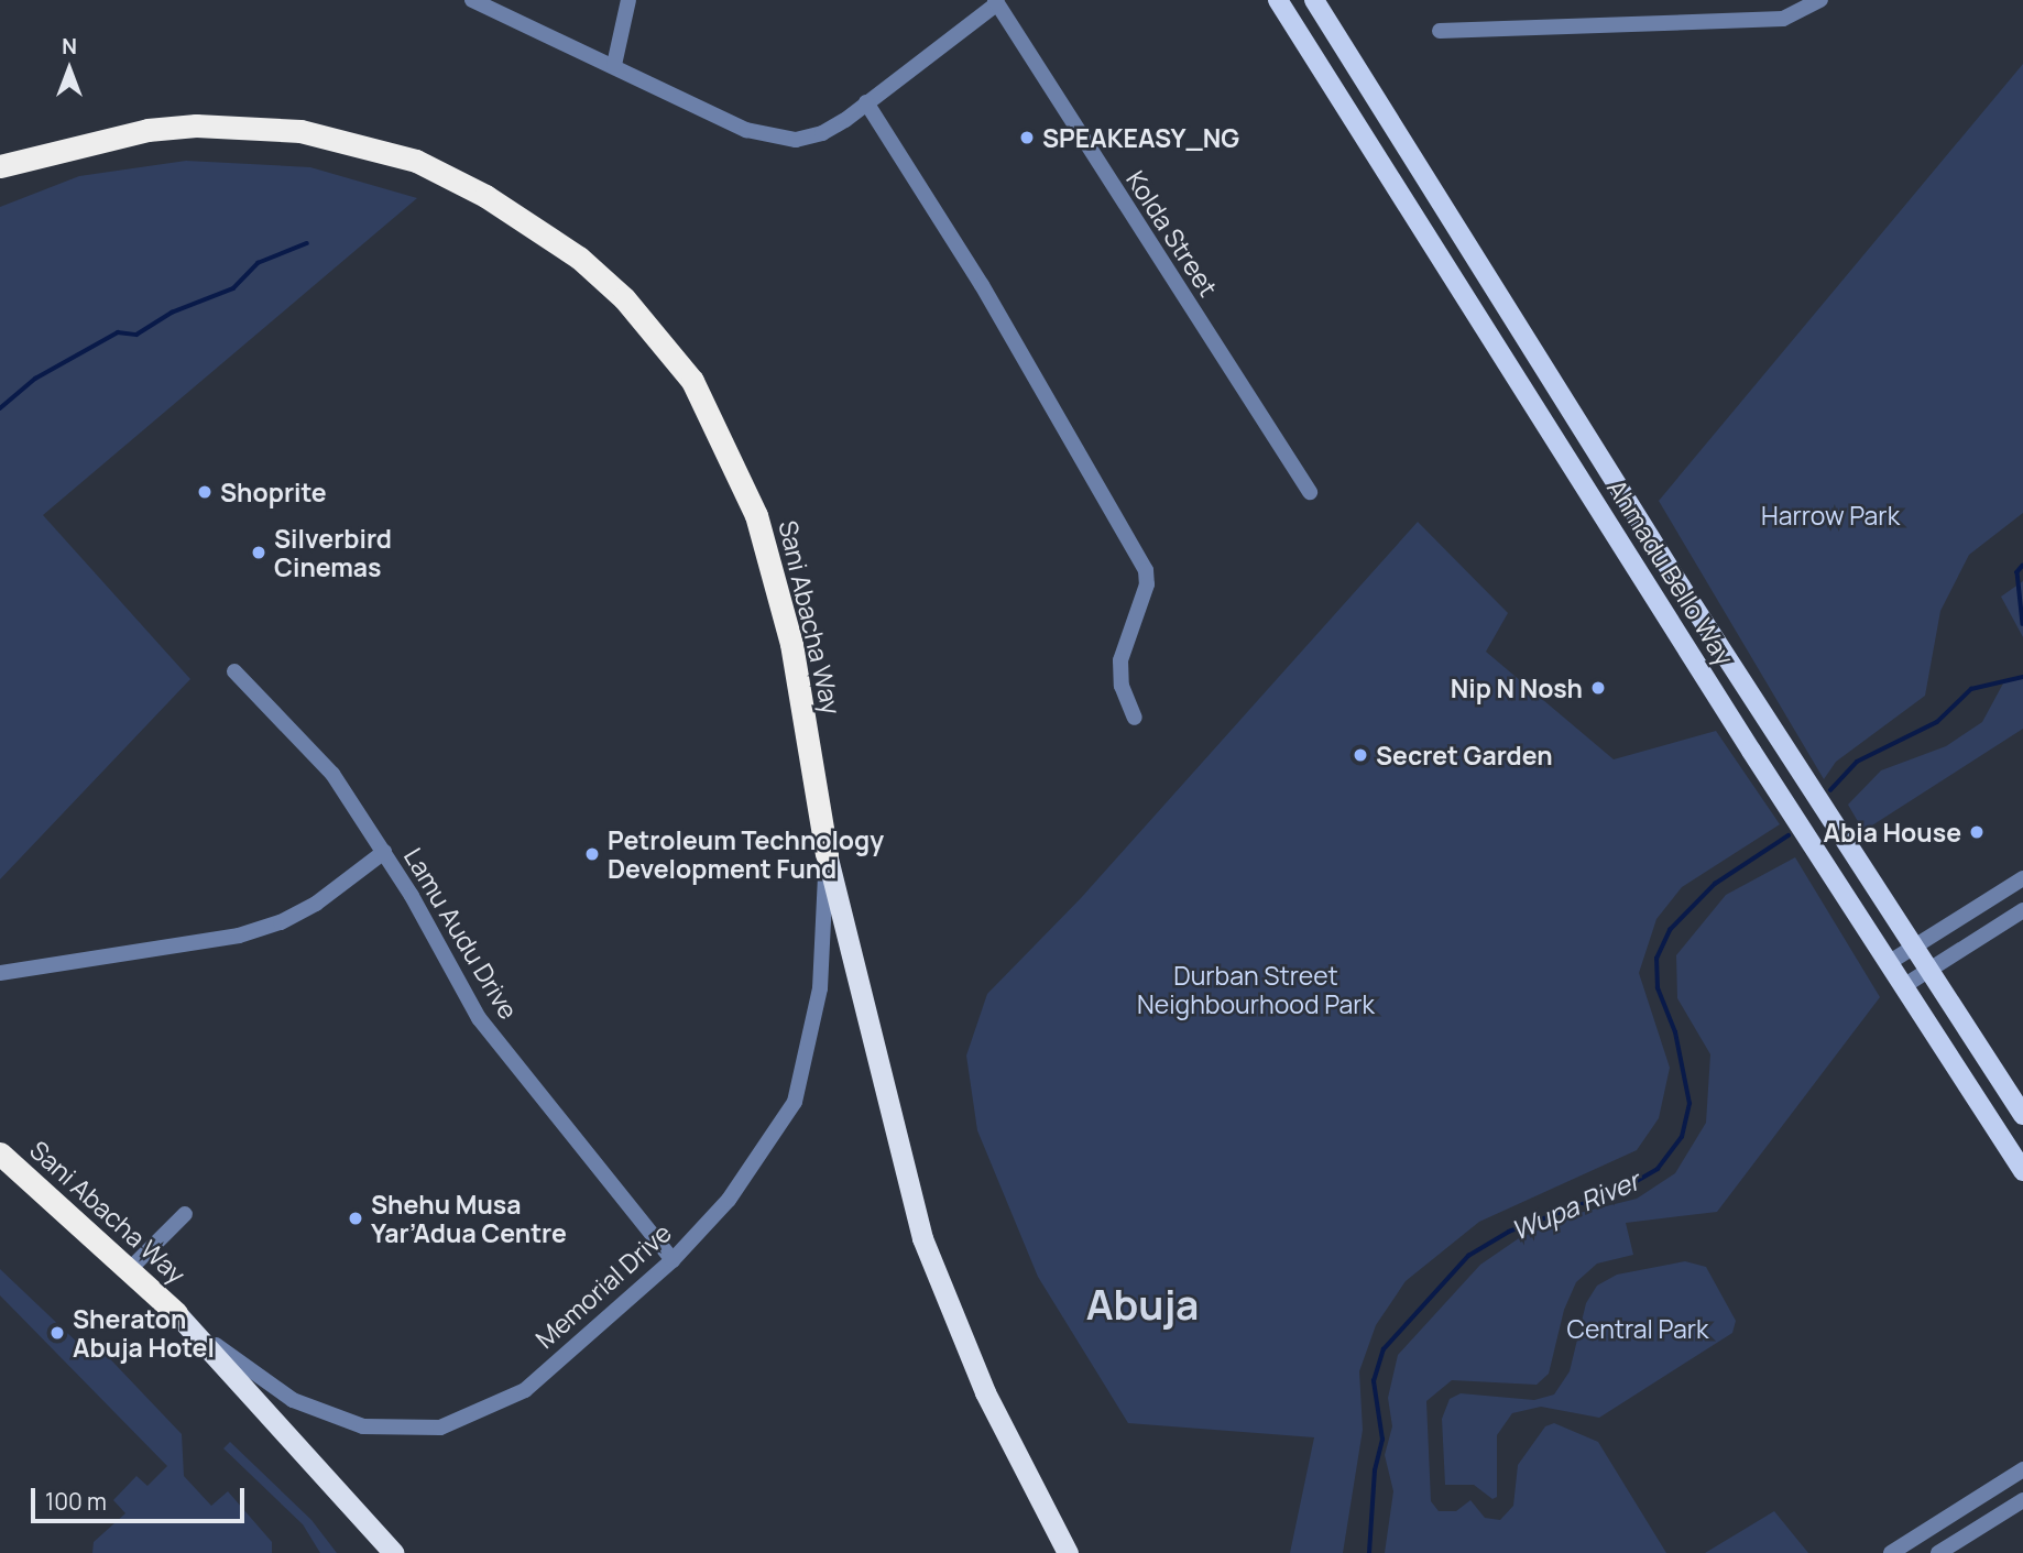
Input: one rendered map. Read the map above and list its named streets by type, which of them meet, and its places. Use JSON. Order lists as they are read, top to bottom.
{
  "streets": {
    "highway": ["Sani Abacha Way"],
    "main road": ["Ahmadu Bello Way"],
    "street": ["Kolda Street", "Lamu Audu Drive", "Memorial Drive"]
  },
  "crossings": [
    ["Sani Abacha Way", "Memorial Drive"],
    ["Lamu Audu Drive", "Memorial Drive"]
  ],
  "districts": ["Abuja"],
  "water": ["Wupa River"],
  "parks": ["Harrow Park", "Durban Street Neighbourhood Park", "Central Park"],
  "places": [
    "SPEAKEASY_NG",
    "Shoprite",
    "Silverbird Cinemas",
    "Nip N Nosh",
    "Secret Garden",
    "Abia House",
    "Petroleum Technology Development Fund",
    "Shehu Musa Yar’Adua Centre",
    "Sheraton Abuja Hotel"
  ],
  "scale_bar": "100 m",
  "north": "top"
}
